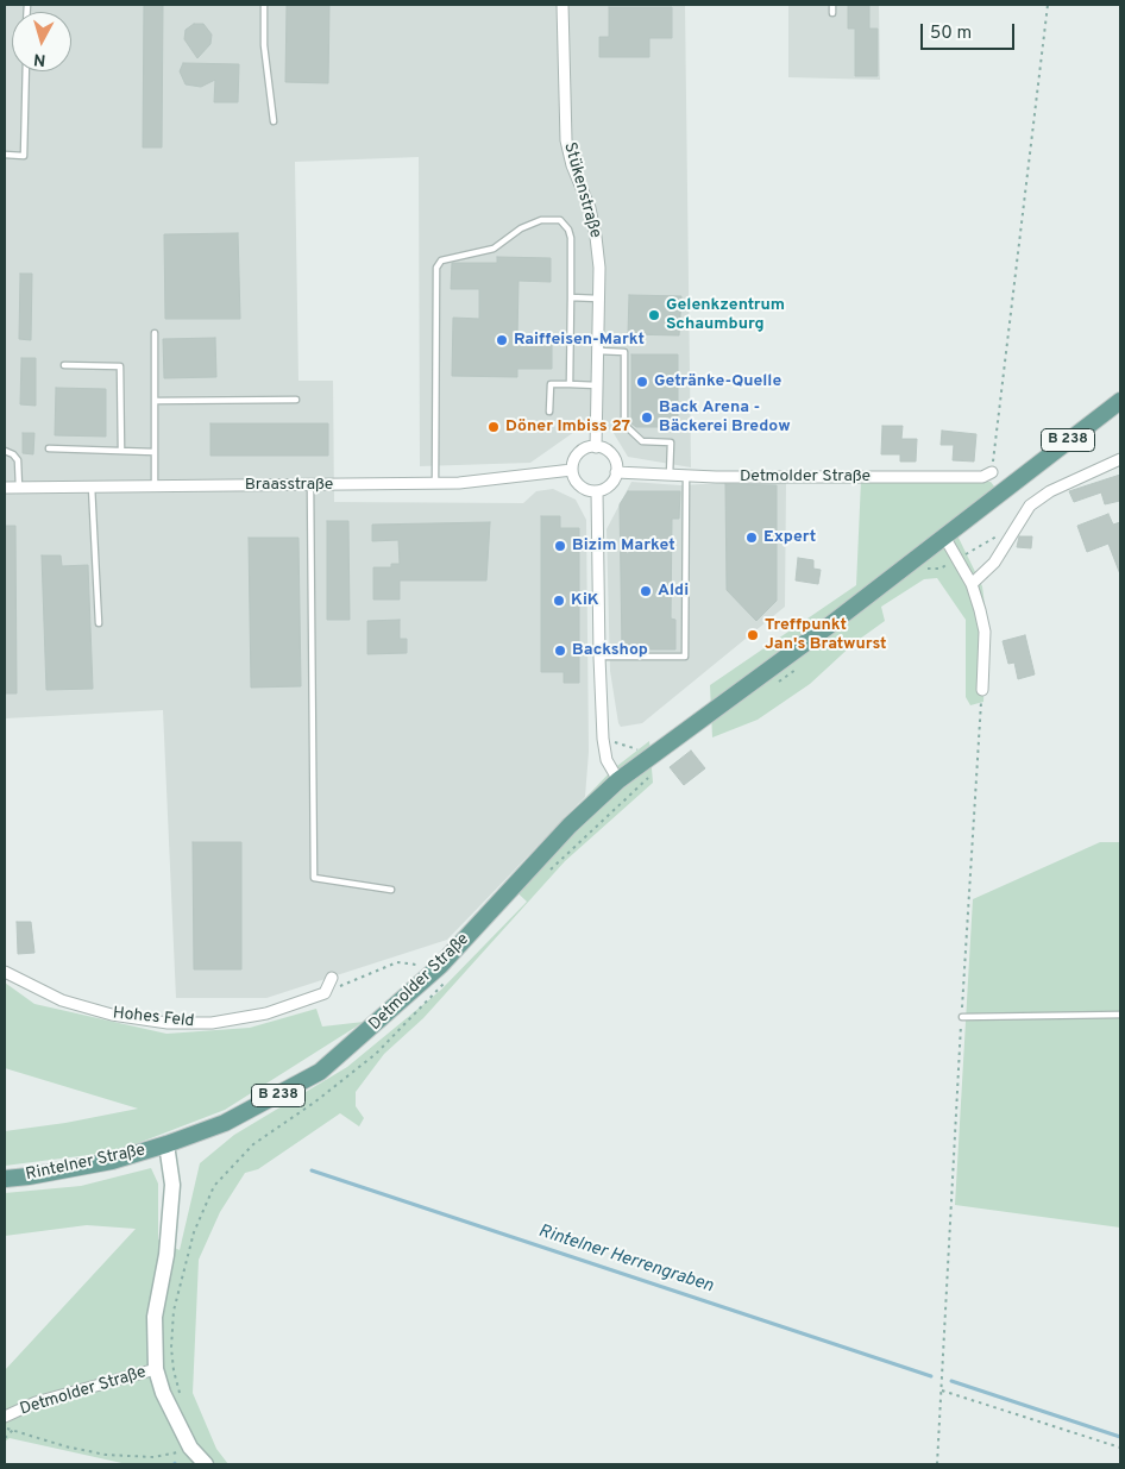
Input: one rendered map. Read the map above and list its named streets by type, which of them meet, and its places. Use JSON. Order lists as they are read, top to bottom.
{
  "streets": {
    "main road": ["B 238", "Detmolder Straße", "Rintelner Straße"],
    "street": ["Stükenstraße", "Braasstraße", "Hohes Feld"]
  },
  "crossings": [
    ["Stükenstraße", "Detmolder Straße"],
    ["Stükenstraße", "Braasstraße"],
    ["Detmolder Straße", "Braasstraße"],
    ["Detmolder Straße", "Rintelner Straße"]
  ],
  "water": ["Rintelner Herrengraben"],
  "places": [
    "Gelenkzentrum Schaumburg",
    "Raiffeisen-Markt",
    "Getränke-Quelle",
    "Back Arena - Bäckerei Bredow",
    "Döner Imbiss 27",
    "Expert",
    "Bizim Market",
    "Aldi",
    "KiK",
    "Treffpunkt Jan's Bratwurst",
    "Backshop"
  ],
  "scale_bar": "50 m",
  "north": "bottom"
}
